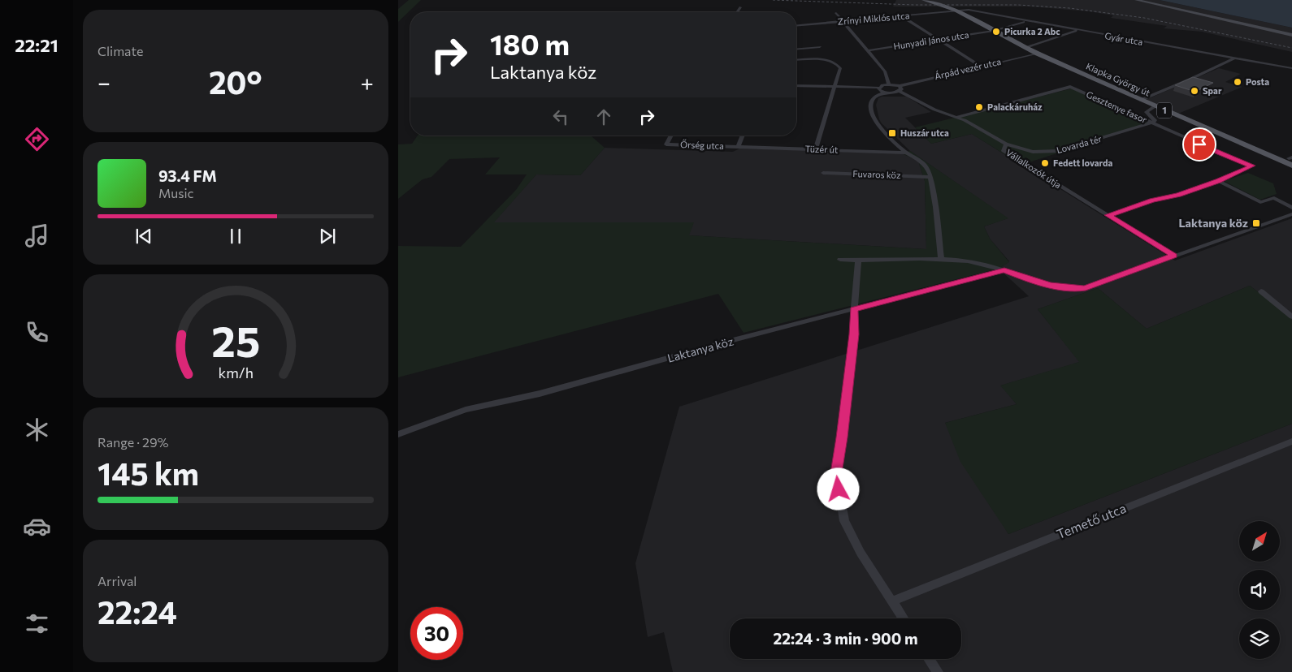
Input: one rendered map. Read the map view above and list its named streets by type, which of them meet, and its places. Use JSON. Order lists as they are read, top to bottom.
{
  "streets": {
    "main road": ["Klapka György út", "1"],
    "street": [
      "Zrínyi Miklós utca",
      "Gyár utca",
      "Hunyadi János utca",
      "Árpád vezér utca",
      "Gesztenye fasor",
      "Lovarda tér",
      "Őrség utca",
      "Tüzér út",
      "Vállalkozók útja",
      "Fuvaros köz",
      "Laktanya köz",
      "Temető utca"
    ]
  },
  "crossings": [
    ["Zrínyi Miklós utca", "Gyár utca"],
    ["Zrínyi Miklós utca", "Klapka György út"],
    ["Gyár utca", "Hunyadi János utca"],
    ["Gyár utca", "Klapka György út"],
    ["Hunyadi János utca", "Klapka György út"],
    ["Árpád vezér utca", "Klapka György út"],
    ["Árpád vezér utca", "Vállalkozók útja"],
    ["Gesztenye fasor", "Lovarda tér"],
    ["Gesztenye fasor", "Vállalkozók útja"],
    ["Lovarda tér", "Vállalkozók útja"],
    ["Őrség utca", "Tüzér út"]
  ],
  "places": {
    "other": [
      "Picurka 2 Abc",
      "Posta",
      "Spar",
      "Palackáruház",
      "Fedett lovarda"
    ],
    "transit": ["Huszár utca", "Laktanya köz"]
  },
  "north": "top right",
  "page": {
    "tabs": "22:21",
    "tile": [
      "Climate",
      ["Range · 29%", "145 km"],
      ["Arrival", "22:24"]
    ],
    "turn": ["180 m", "Laktanya köz"],
    "heat": ["−", "20°", "+"],
    "song": ["93.4 FM", "Music"],
    "limit": "30",
    "trip": "22:24 · 3 min · 900 m",
    "gauge": ["25", "km/h"]
  }
}
